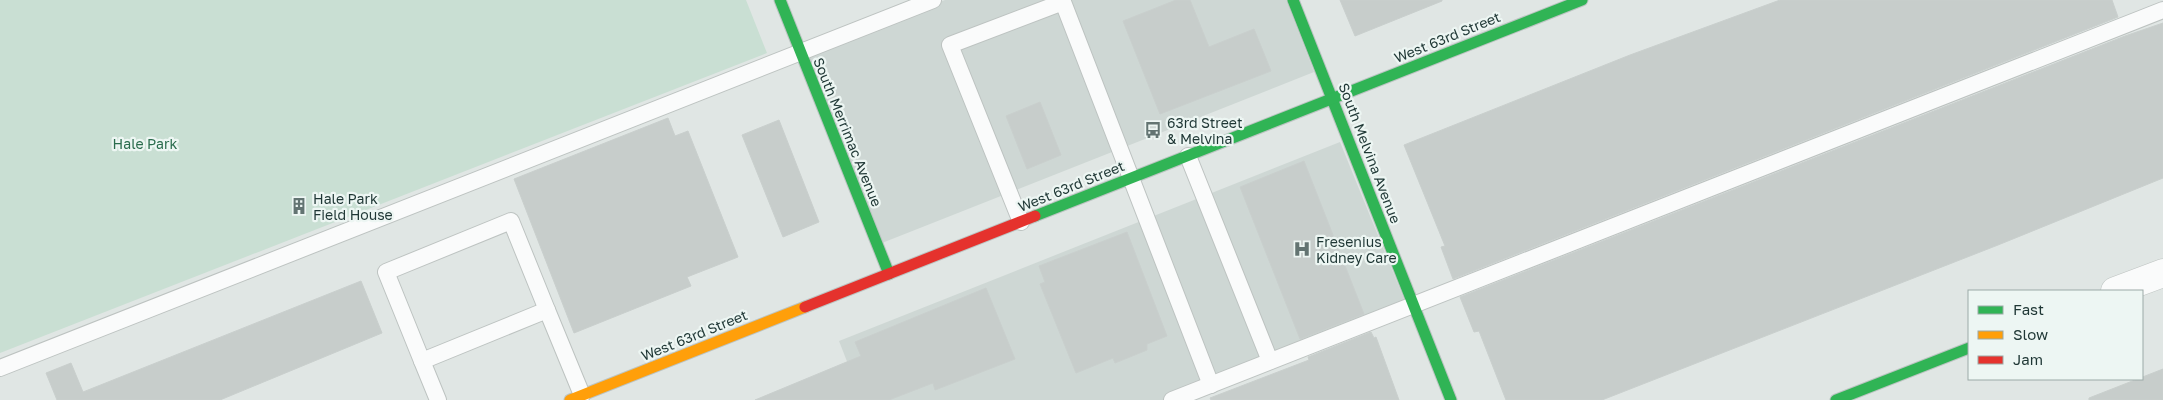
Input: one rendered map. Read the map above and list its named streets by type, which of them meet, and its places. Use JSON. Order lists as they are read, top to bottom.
{
  "streets": {
    "main road": ["West 63rd Street", "South Merrimac Avenue", "South Melvina Avenue"]
  },
  "crossings": [
    ["West 63rd Street", "South Merrimac Avenue"],
    ["West 63rd Street", "South Melvina Avenue"]
  ],
  "parks": ["Hale Park"],
  "places": {
    "bus stop": ["63rd Street & Melvina"],
    "building": ["Hale Park Field House"],
    "hospital": ["Fresenius Kidney Care"]
  },
  "legend": ["Fast", "Slow", "Jam"]
}
